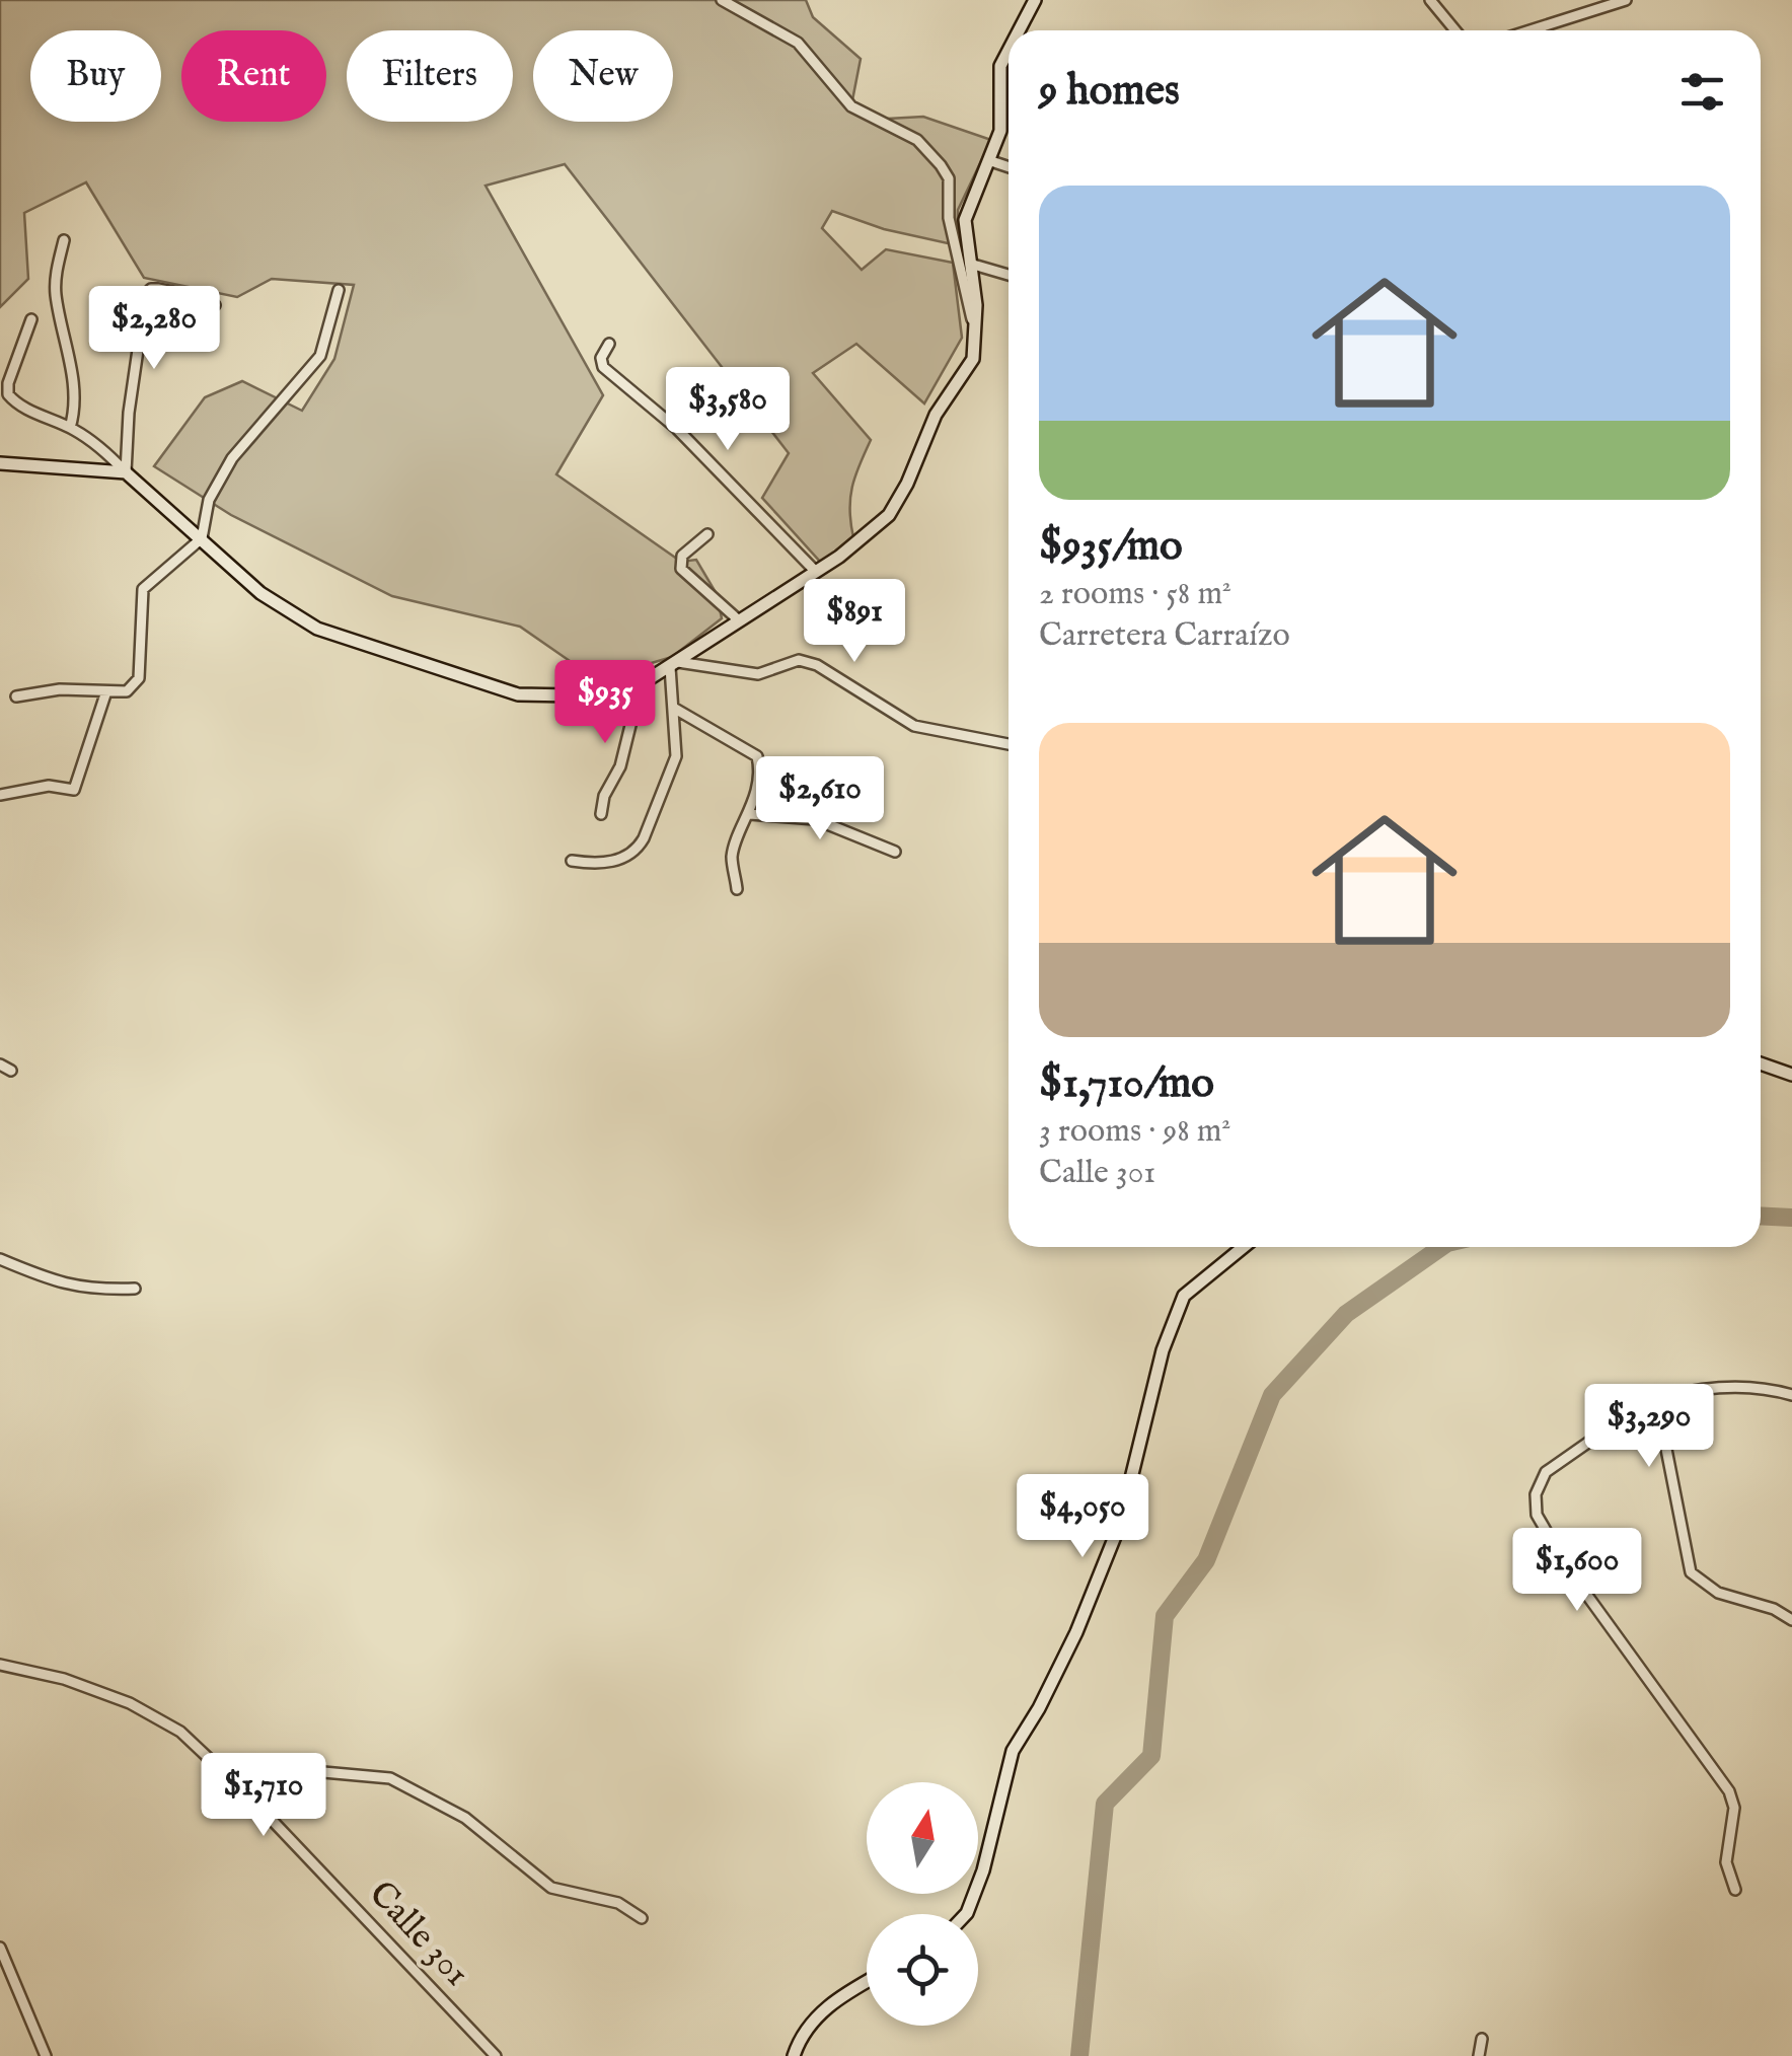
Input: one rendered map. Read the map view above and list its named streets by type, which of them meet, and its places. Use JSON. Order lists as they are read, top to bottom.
{
  "streets": {
    "street": ["Calle 301"]
  },
  "north": "top",
  "page": {
    "chip": [
      "Buy",
      "Rent",
      "Filters",
      "New"
    ],
    "heading": "9 homes",
    "list": [
      {
        "name": "$935/mo",
        "note": "2 rooms · 58 m² · Carretera Carraízo"
      },
      {
        "name": "$1,710/mo",
        "note": "3 rooms · 98 m² · Calle 301"
      }
    ],
    "price": [
      "$2,280",
      "$3,580",
      "$891",
      "$935",
      "$2,610",
      "$3,290",
      "$4,050",
      "$1,600",
      "$1,710"
    ]
  }
}
